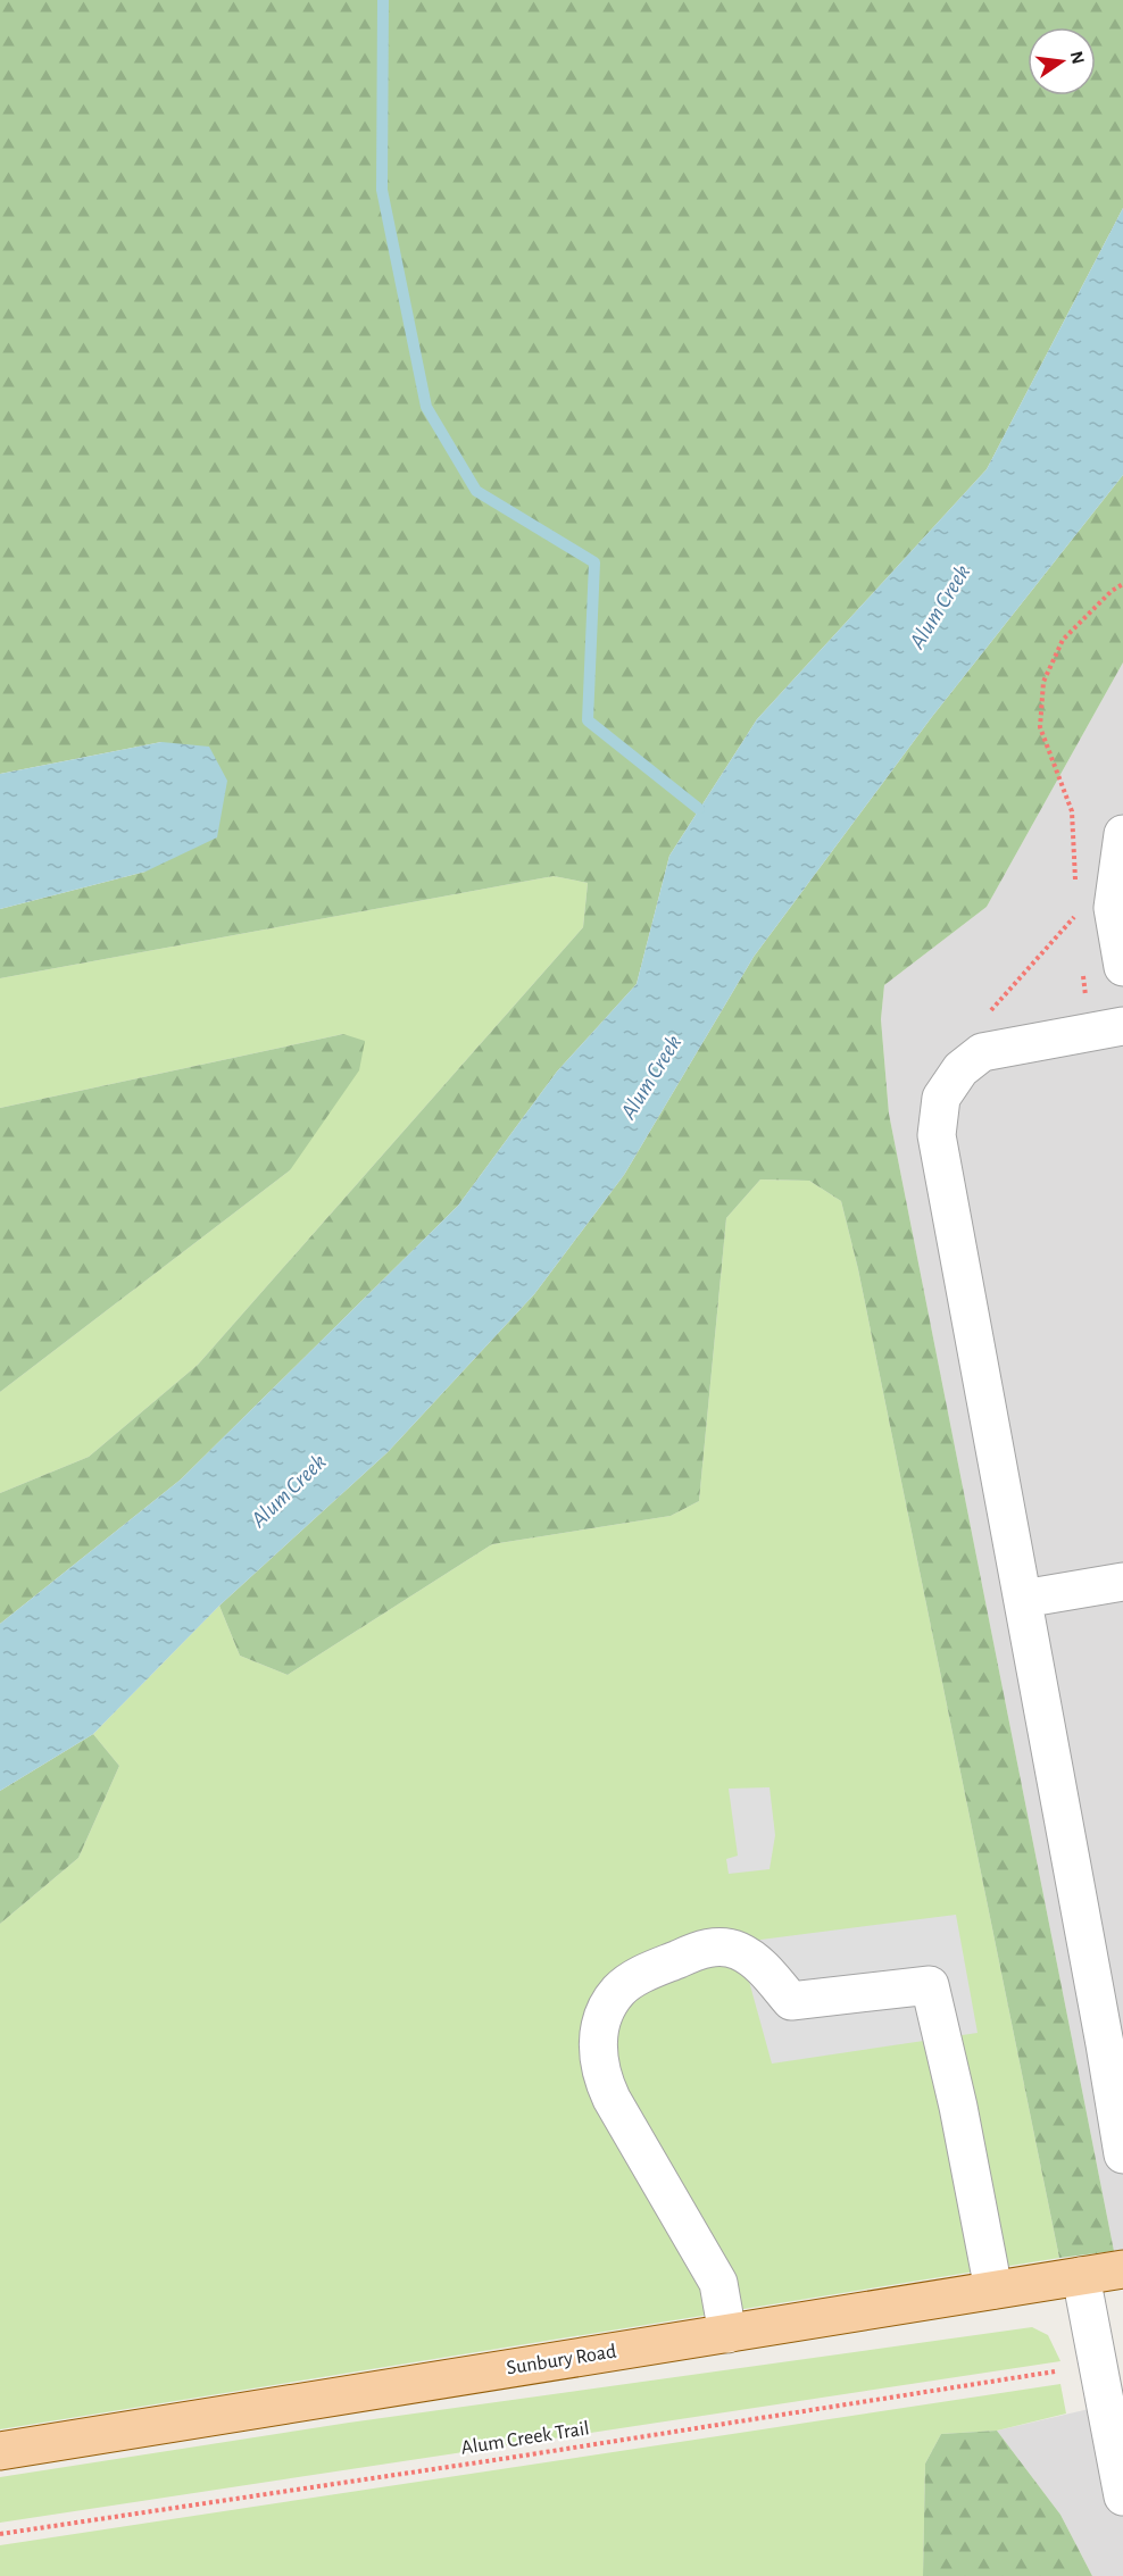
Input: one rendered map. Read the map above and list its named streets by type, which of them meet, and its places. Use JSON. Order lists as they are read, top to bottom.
{
  "streets": {
    "main road": ["Sunbury Road"],
    "path": ["Alum Creek Trail"]
  },
  "water": ["Alum Creek"],
  "north": "right"
}
